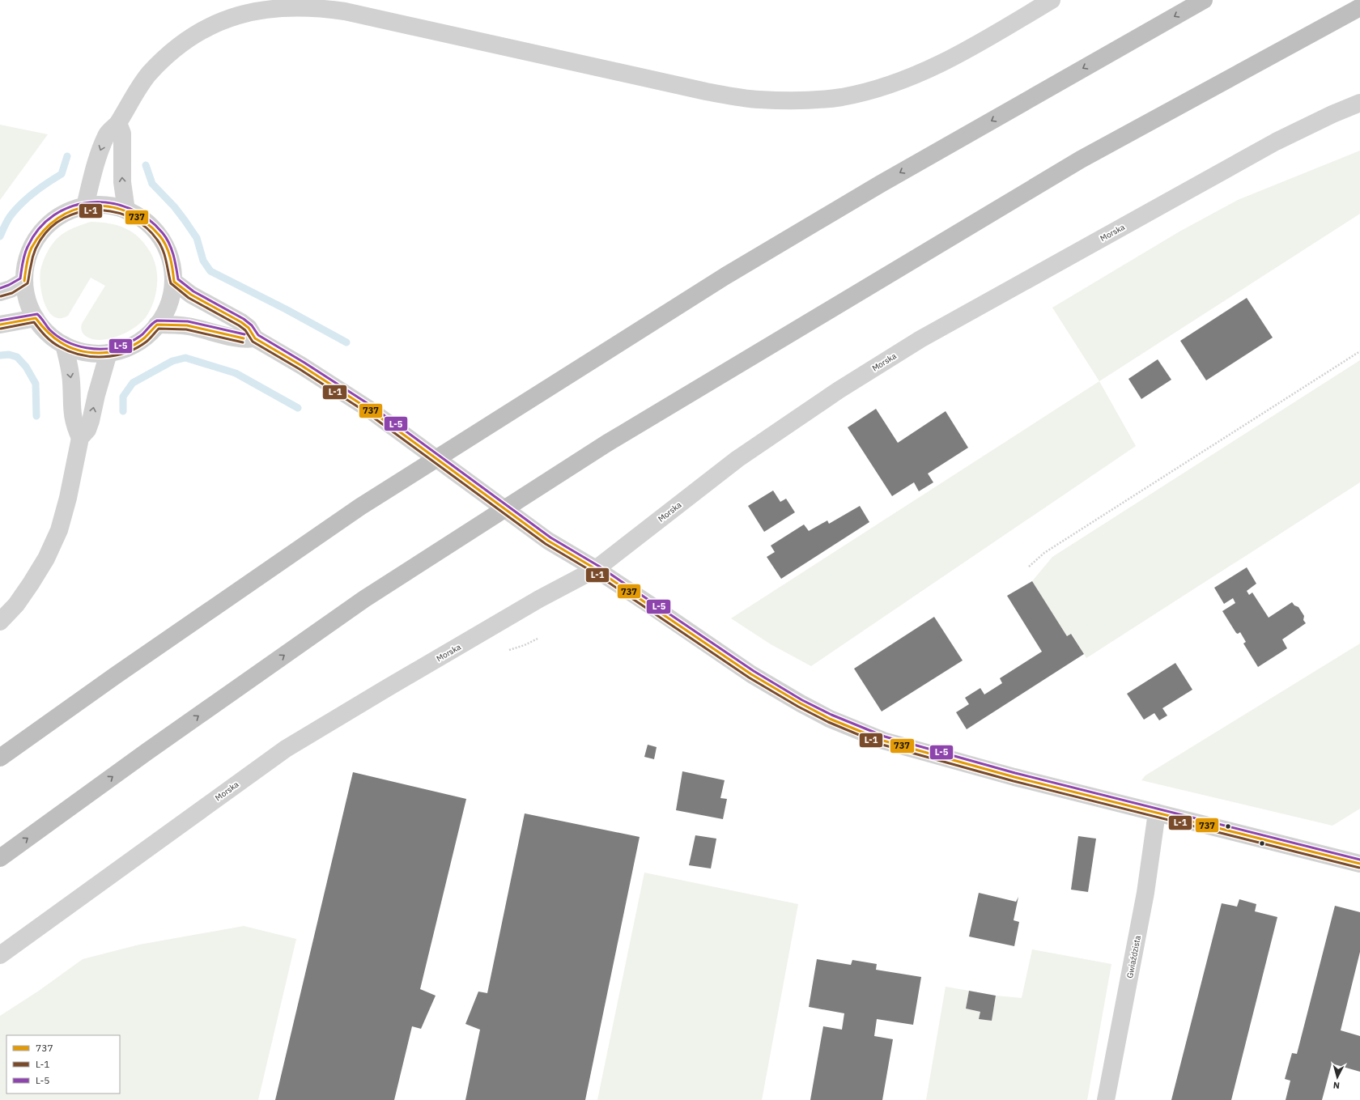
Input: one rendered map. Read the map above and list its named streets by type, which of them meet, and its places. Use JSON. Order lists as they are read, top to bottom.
{
  "streets": {
    "street": ["Morska", "Gwiaździsta"]
  },
  "lines": ["transit line L-5", "transit line 737", "transit line L-1"],
  "legend": ["737", "L-1", "L-5"],
  "north": "bottom"
}
